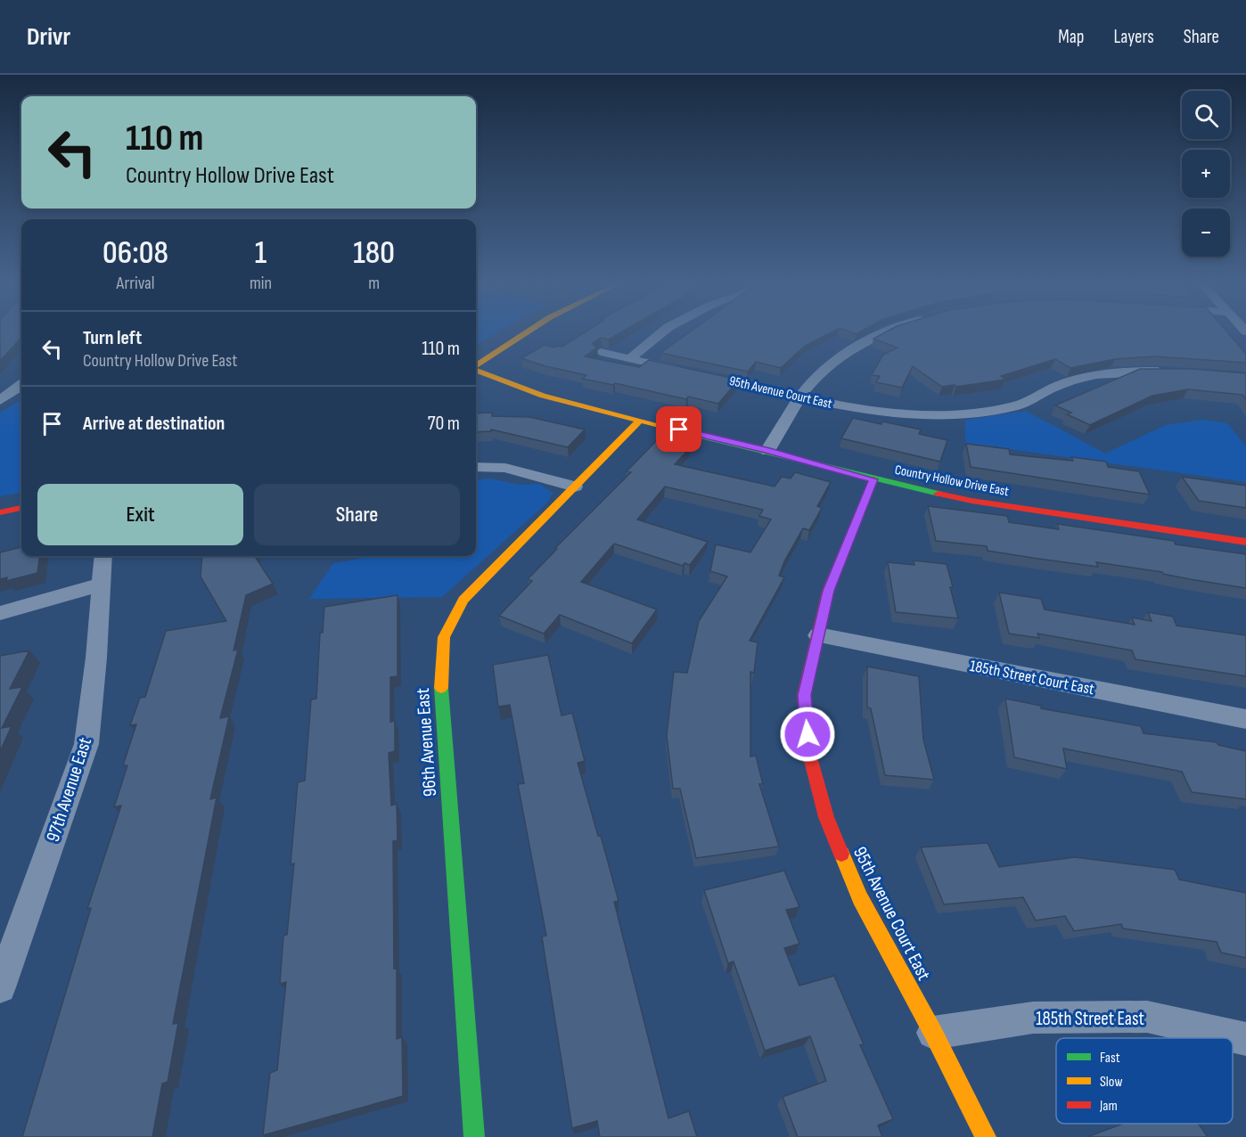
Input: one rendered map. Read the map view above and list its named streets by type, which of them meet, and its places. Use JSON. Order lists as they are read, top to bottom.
{
  "streets": {
    "street": [
      "95th Avenue Court East",
      "Country Hollow Drive East",
      "185th Street Court East",
      "96th Avenue East",
      "97th Avenue East",
      "185th Street East"
    ]
  },
  "crossings": [
    ["95th Avenue Court East", "Country Hollow Drive East"],
    ["95th Avenue Court East", "185th Street Court East"],
    ["95th Avenue Court East", "185th Street East"],
    ["Country Hollow Drive East", "96th Avenue East"]
  ],
  "legend": ["Fast", "Slow", "Jam"],
  "page": {
    "header": "Drivr",
    "nav": ["Map", "Layers", "Share"],
    "map_buttons": ["+", "−"],
    "turn": ["110 m", "Country Hollow Drive East"],
    "eta": [
      "06:08",
      "Arrival",
      "1",
      "min",
      "180",
      "m"
    ],
    "list": [
      {
        "name": "Turn left",
        "note": "Country Hollow Drive East",
        "value": "110 m"
      },
      {
        "name": "Arrive at destination",
        "value": "70 m"
      }
    ],
    "buttons": ["Exit", "Share"]
  }
}
